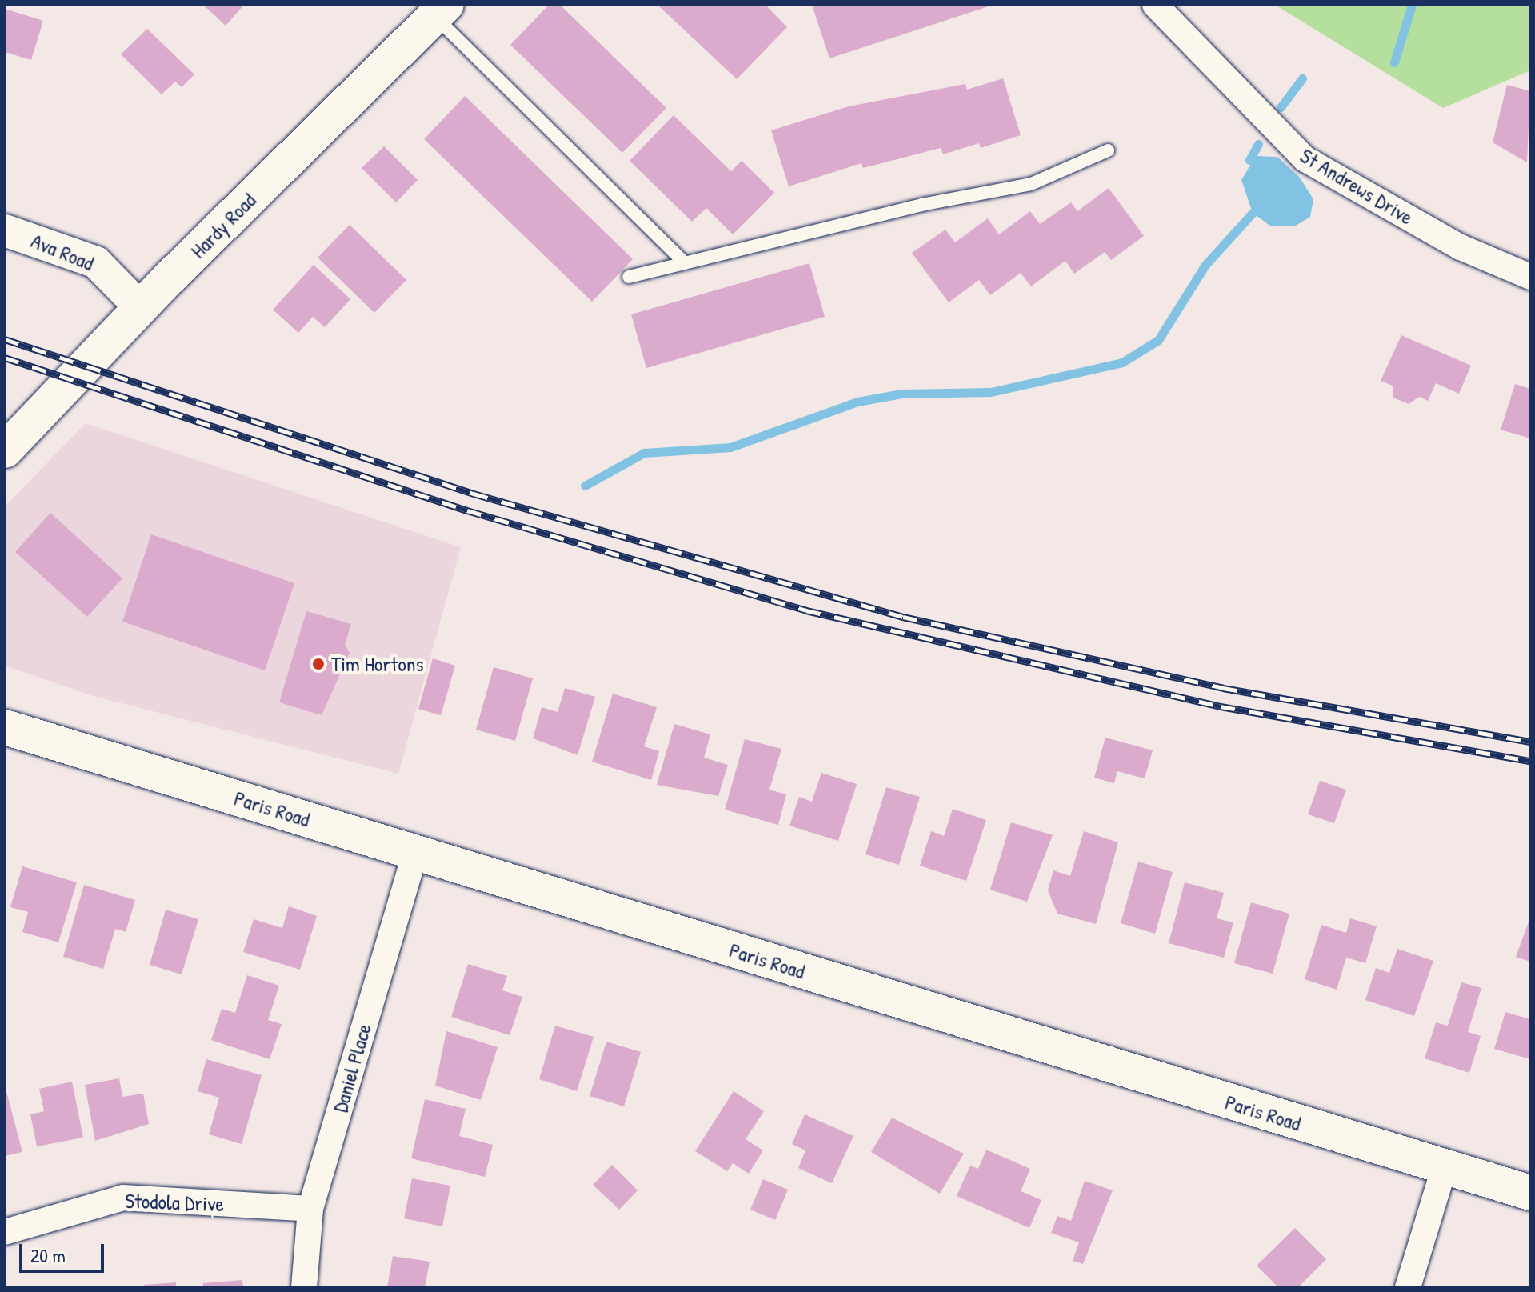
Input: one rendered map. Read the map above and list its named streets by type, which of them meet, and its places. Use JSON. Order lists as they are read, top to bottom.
{
  "streets": {
    "main road": ["Hardy Road", "Paris Road"],
    "street": [
      "St Andrews Drive",
      "Ava Road",
      "Daniel Place",
      "Stodola Drive"
    ]
  },
  "crossings": [
    ["Hardy Road", "Ava Road"],
    ["Paris Road", "Daniel Place"],
    ["Daniel Place", "Stodola Drive"]
  ],
  "places": ["Tim Hortons"],
  "scale_bar": "20 m"
}
